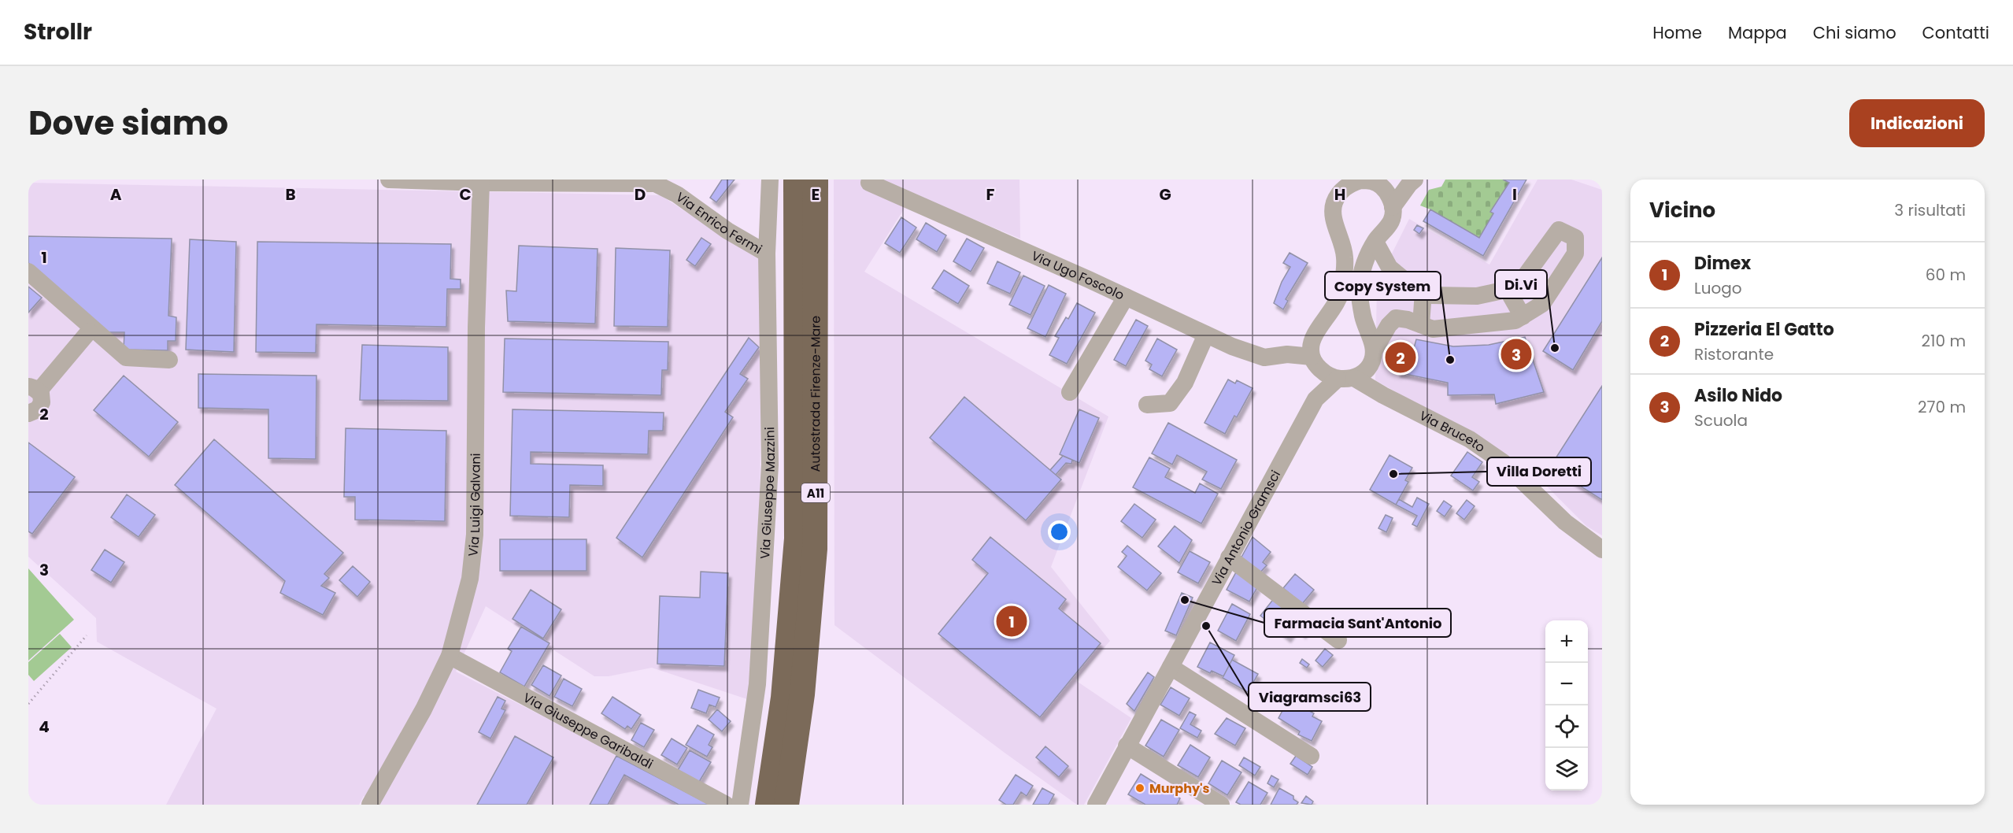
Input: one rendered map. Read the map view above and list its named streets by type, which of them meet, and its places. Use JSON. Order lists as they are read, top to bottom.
{
  "streets": {
    "highway": ["Autostrada Firenze-Mare", "A11"],
    "street": [
      "Via Enrico Fermi",
      "Via Ugo Foscolo",
      "Via Bruceto",
      "Via Giuseppe Mazzini",
      "Via Luigi Galvani",
      "Via Antonio Gramsci",
      "Via Giuseppe Garibaldi"
    ]
  },
  "crossings": [
    ["Via Enrico Fermi", "Via Giuseppe Mazzini"],
    ["Via Enrico Fermi", "Via Luigi Galvani"],
    ["Via Ugo Foscolo", "Via Bruceto"],
    ["Via Ugo Foscolo", "Via Antonio Gramsci"],
    ["Via Bruceto", "Via Antonio Gramsci"],
    ["Via Luigi Galvani", "Via Giuseppe Garibaldi"]
  ],
  "places": [
    "Di.Vi",
    "Copy System",
    "Villa Doretti",
    "Farmacia Sant'Antonio",
    "Viagramsci63",
    "Murphy's"
  ],
  "page": {
    "header": "Strollr",
    "nav": [
      "Home",
      "Mappa",
      "Chi siamo",
      "Contatti"
    ],
    "title": "Dove siamo",
    "buttons": "Indicazioni",
    "heading": ["Vicino", "3 risultati"],
    "list": [
      {
        "mark": "1",
        "name": "Dimex",
        "note": "Luogo",
        "value": "60 m"
      },
      {
        "mark": "2",
        "name": "Pizzeria El Gatto",
        "note": "Ristorante",
        "value": "210 m"
      },
      {
        "mark": "3",
        "name": "Asilo Nido",
        "note": "Scuola",
        "value": "270 m"
      }
    ],
    "pins": ["3", "2", "1"],
    "map_buttons": ["+", "−"]
  },
  "grid": {
    "columns": [
      "A",
      "B",
      "C",
      "D",
      "E",
      "F",
      "G",
      "H",
      "I"
    ],
    "rows": [
      "1",
      "2",
      "3",
      "4"
    ]
  }
}
